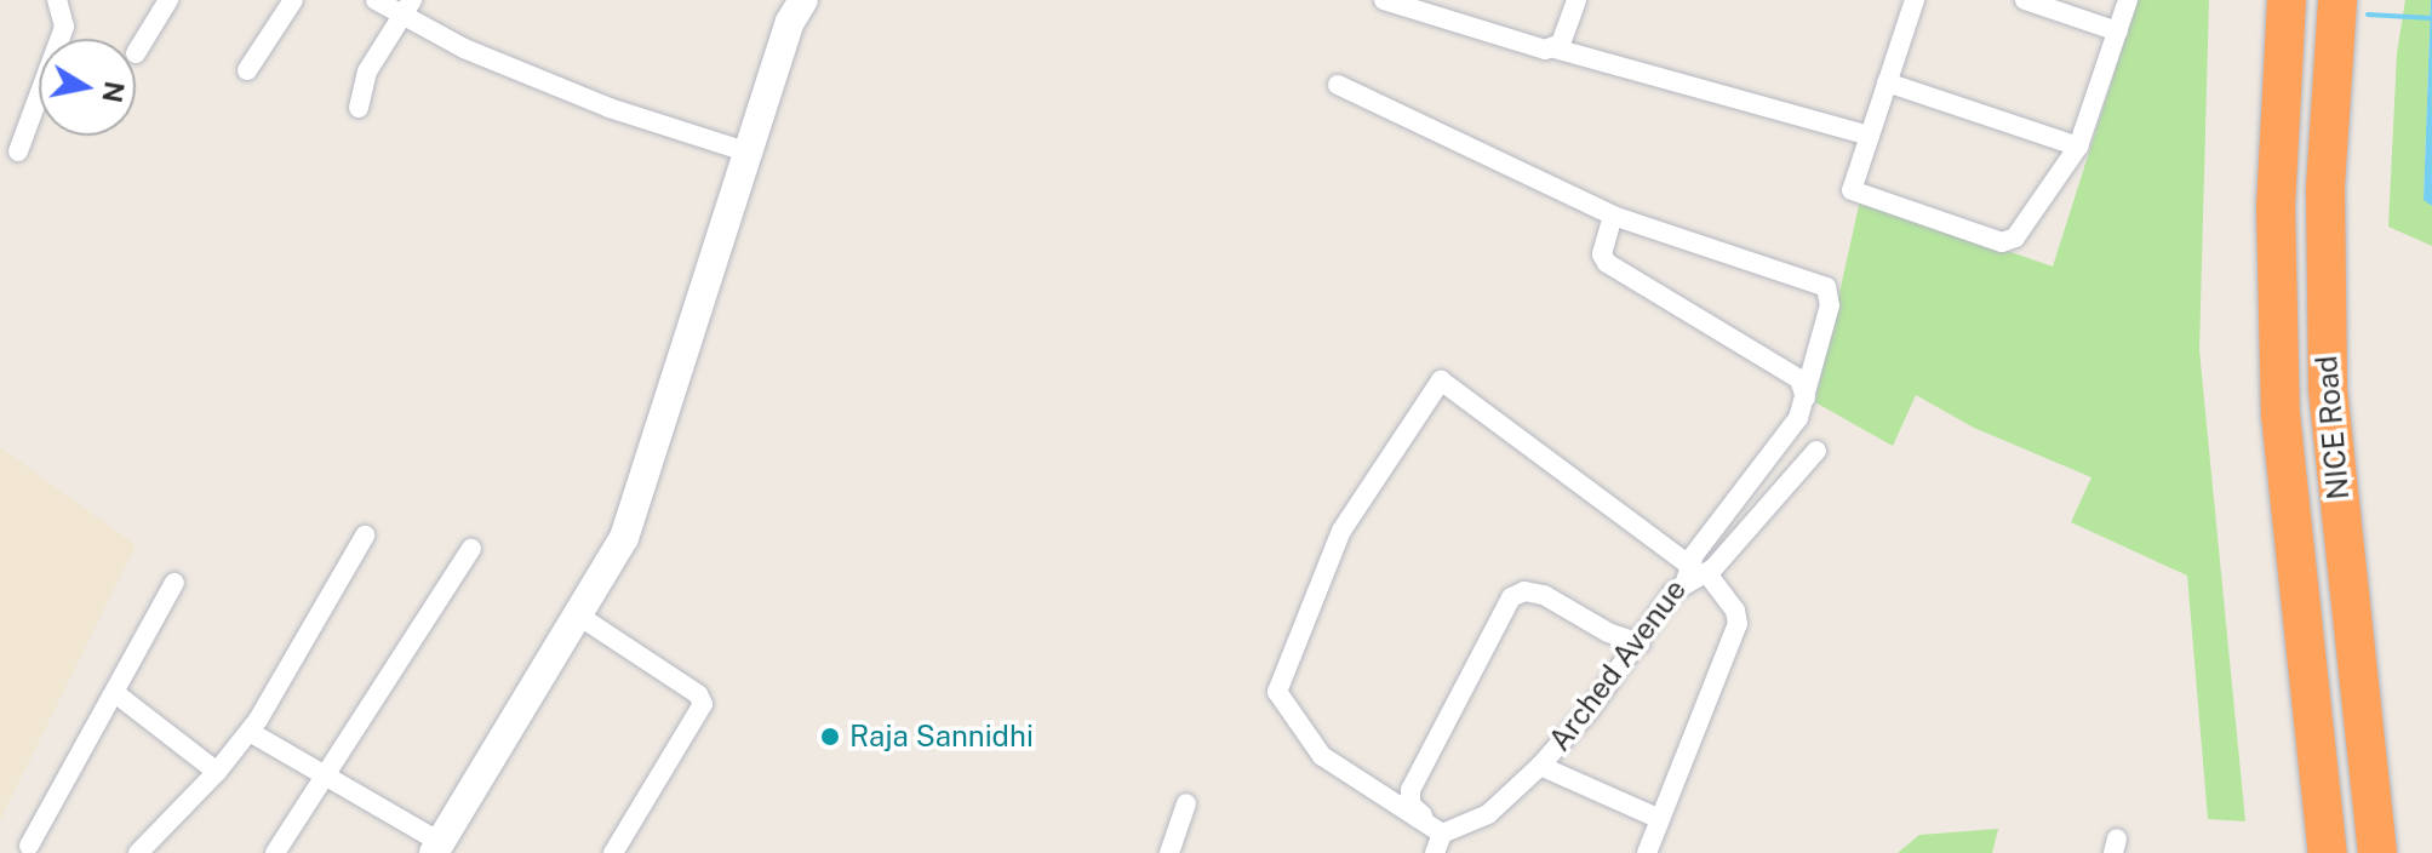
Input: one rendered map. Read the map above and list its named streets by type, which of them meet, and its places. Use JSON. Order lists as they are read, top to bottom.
{
  "streets": {
    "highway": ["NICE Road"],
    "street": ["Arched Avenue"]
  },
  "places": ["Raja Sannidhi"],
  "north": "right"
}
